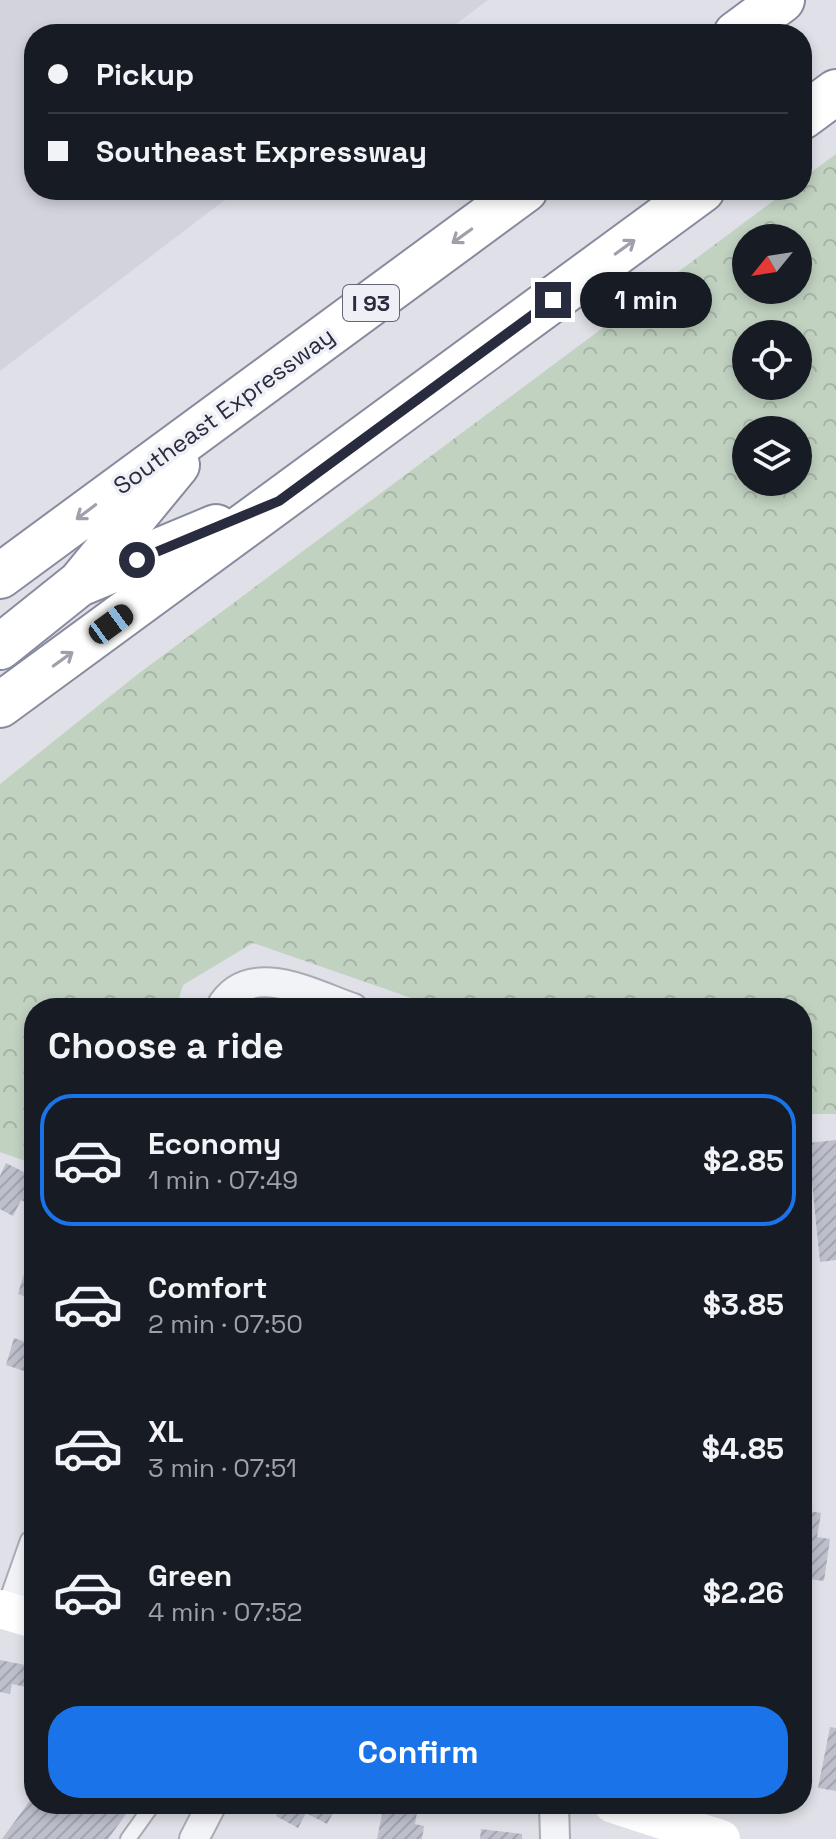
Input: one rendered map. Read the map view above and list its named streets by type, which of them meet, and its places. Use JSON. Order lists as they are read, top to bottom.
{
  "streets": {
    "highway": ["I 93", "Southeast Expressway"]
  },
  "crossings": [
    ["I 93", "Southeast Expressway"]
  ],
  "north": "bottom left",
  "page": {
    "banner": ["Pickup", "Southeast Expressway"],
    "bubble": "1 min",
    "heading": "Choose a ride",
    "list": [
      {
        "name": "Economy",
        "note": "1 min · 07:49",
        "value": "$2.85"
      },
      {
        "name": "Comfort",
        "note": "2 min · 07:50",
        "value": "$3.85"
      },
      {
        "name": "XL",
        "note": "3 min · 07:51",
        "value": "$4.85"
      },
      {
        "name": "Green",
        "note": "4 min · 07:52",
        "value": "$2.26"
      }
    ],
    "buttons": "Confirm"
  }
}
